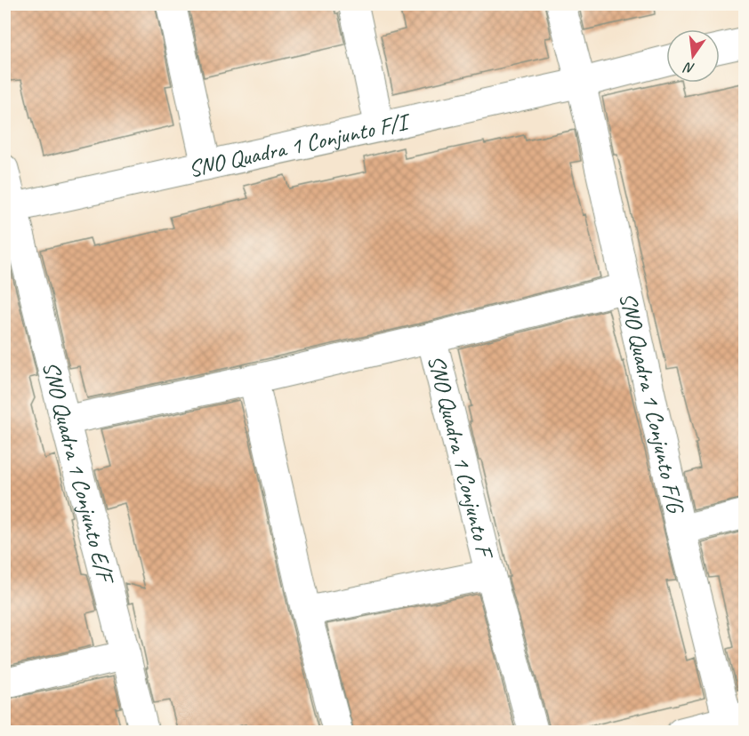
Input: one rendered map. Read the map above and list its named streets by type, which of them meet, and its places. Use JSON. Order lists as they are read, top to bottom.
{
  "streets": {
    "street": [
      "SNO Quadra 1 Conjunto F/I",
      "SNO Quadra 1 Conjunto F/G",
      "SNO Quadra 1 Conjunto F",
      "SNO Quadra 1 Conjunto E/F"
    ]
  },
  "crossings": [
    ["SNO Quadra 1 Conjunto F/I", "SNO Quadra 1 Conjunto F/G"],
    ["SNO Quadra 1 Conjunto F/I", "SNO Quadra 1 Conjunto E/F"],
    ["SNO Quadra 1 Conjunto F/G", "SNO Quadra 1 Conjunto F"],
    ["SNO Quadra 1 Conjunto F", "SNO Quadra 1 Conjunto E/F"]
  ],
  "north": "bottom"
}
